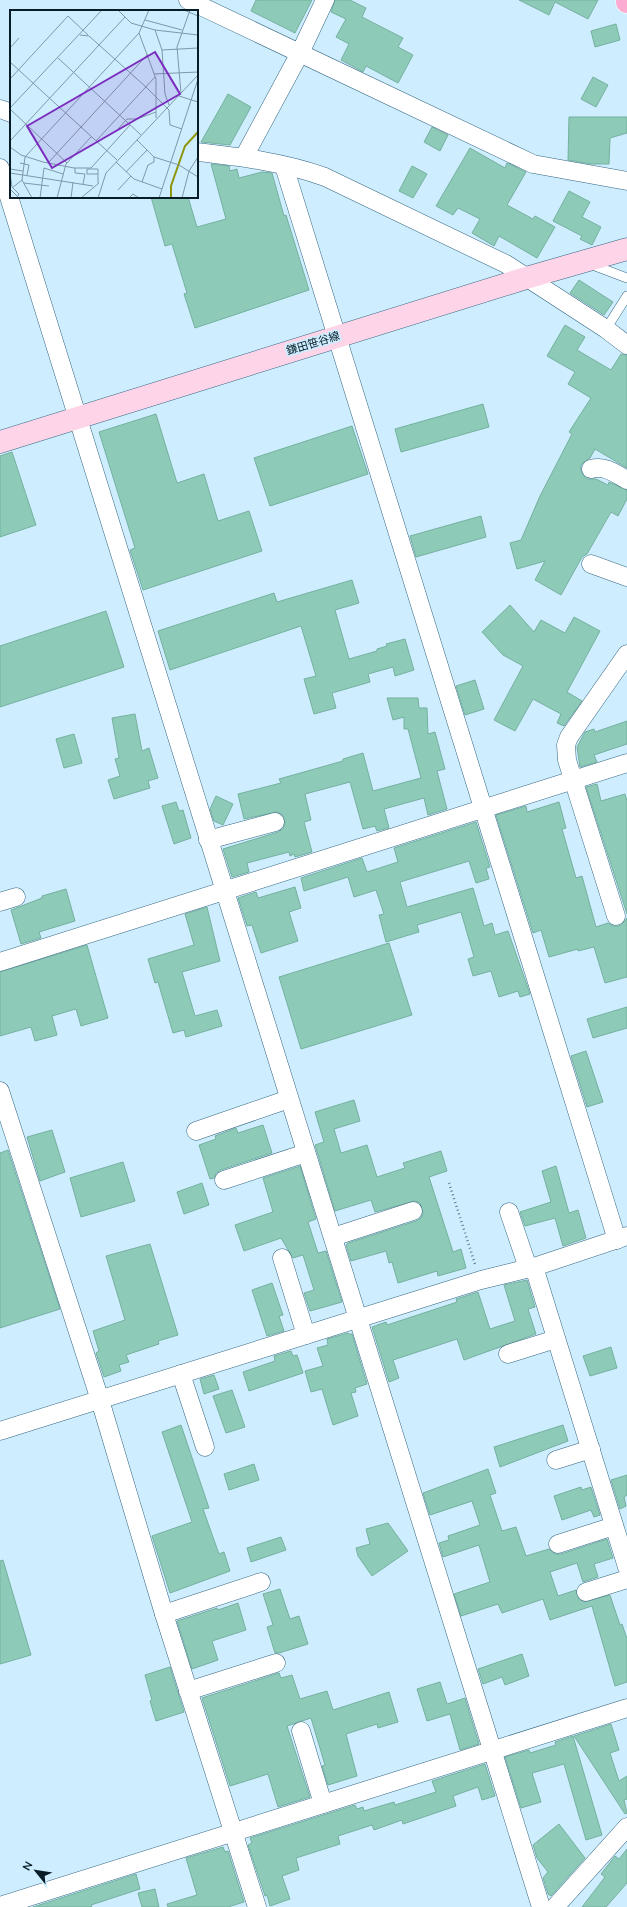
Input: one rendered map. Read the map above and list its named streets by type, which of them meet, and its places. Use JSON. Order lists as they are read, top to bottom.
{
  "streets": {
    "street": ["鎌田笹谷線"]
  },
  "north": "top left"
}
